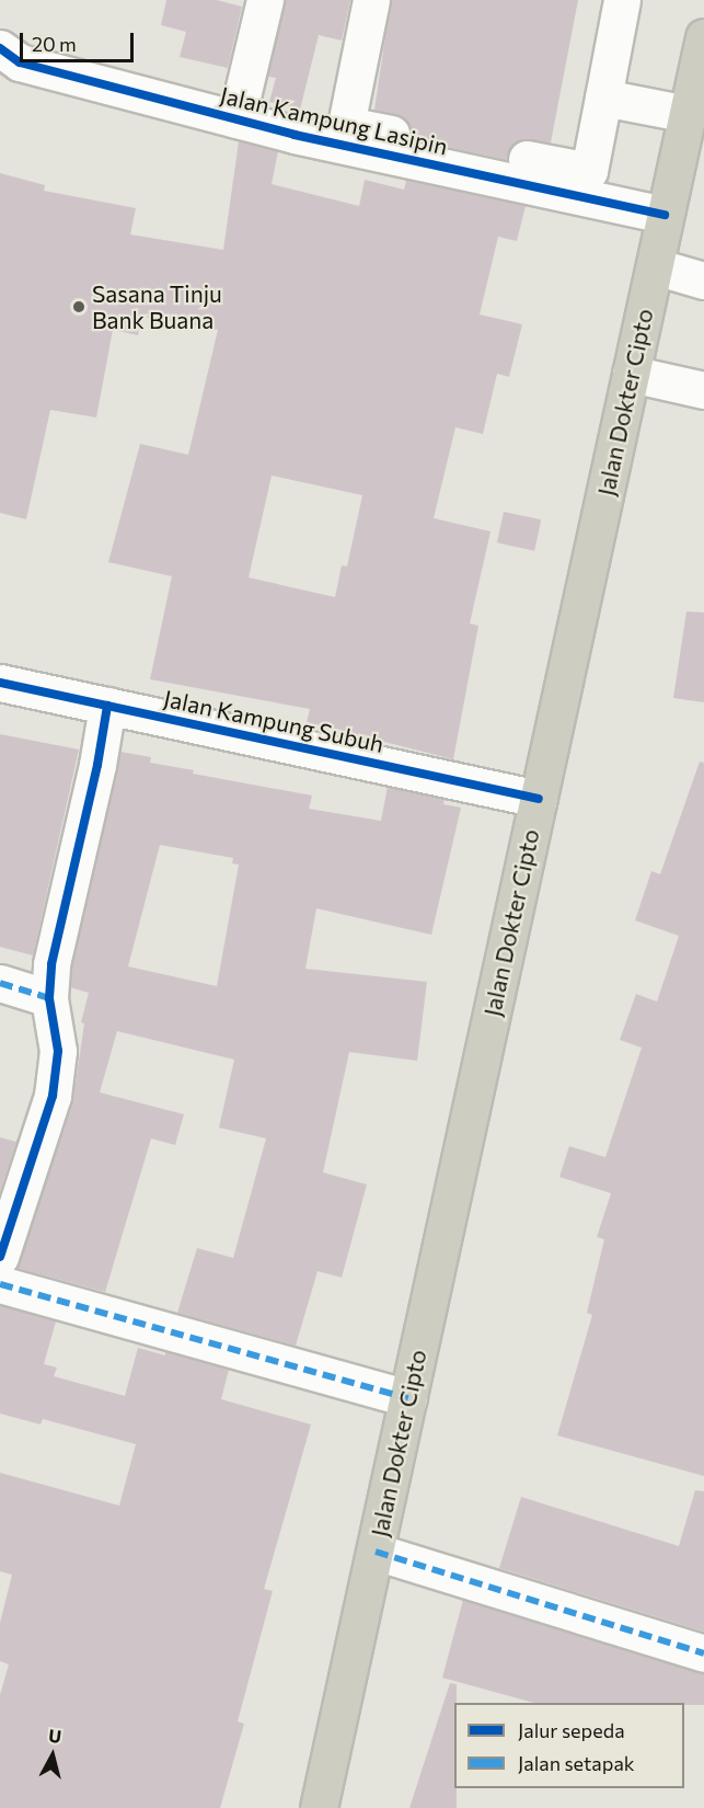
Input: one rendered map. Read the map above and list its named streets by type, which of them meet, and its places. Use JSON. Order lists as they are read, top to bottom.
{
  "streets": {
    "highway": ["Jalan Dokter Cipto"],
    "street": ["Jalan Kampung Lasipin", "Jalan Kampung Subuh"]
  },
  "crossings": [
    ["Jalan Kampung Lasipin", "Jalan Dokter Cipto"],
    ["Jalan Dokter Cipto", "Jalan Kampung Subuh"]
  ],
  "places": ["Sasana Tinju Bank Buana"],
  "legend": ["Jalur sepeda", "Jalan setapak"],
  "scale_bar": "20 m",
  "north": "top"
}
